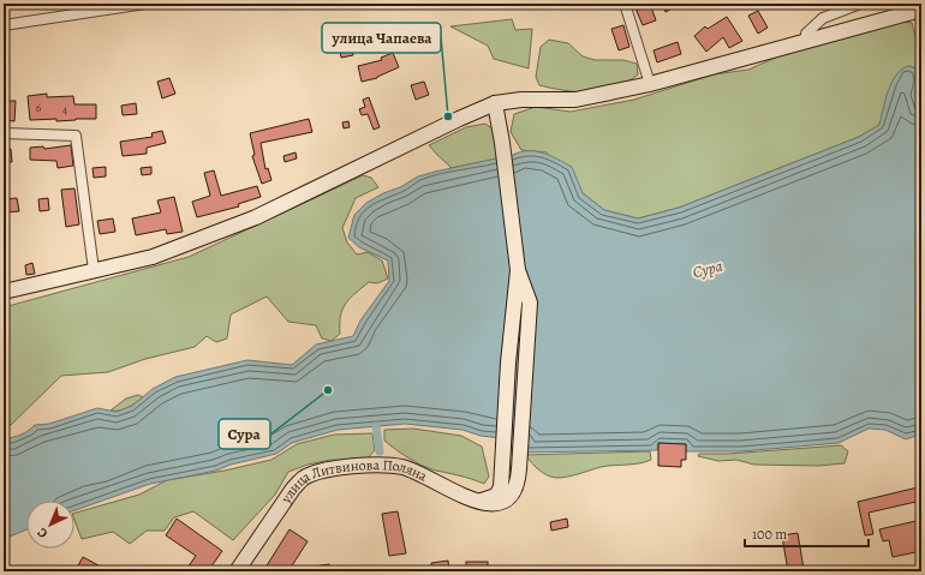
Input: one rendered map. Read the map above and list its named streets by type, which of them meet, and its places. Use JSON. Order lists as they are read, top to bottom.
{
  "streets": {
    "main road": ["улица Литвинова Поляна"]
  },
  "water": ["Сура"],
  "places": ["улица Чапаева", "Сура"],
  "house_numbers": ["6", "4"],
  "scale_bar": "100 m",
  "north": "bottom left"
}
